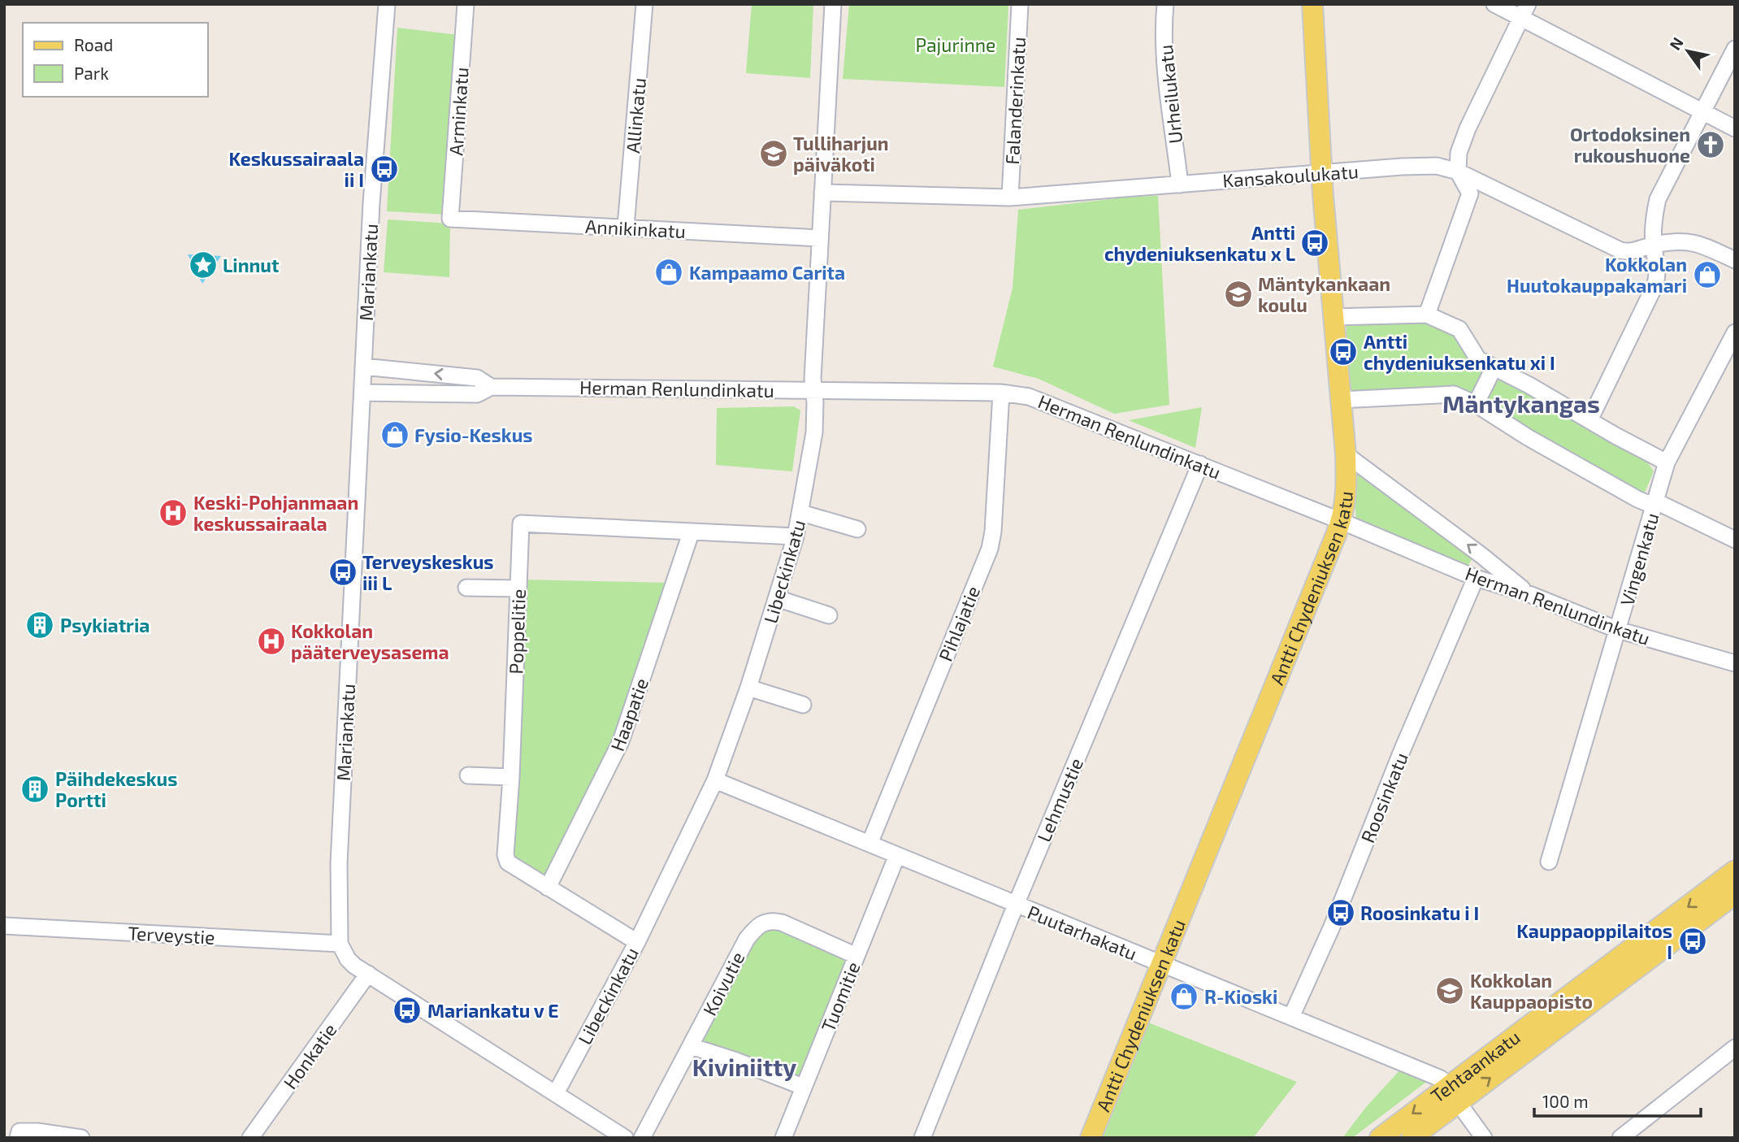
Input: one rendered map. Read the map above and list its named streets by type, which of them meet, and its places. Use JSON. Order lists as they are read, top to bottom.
{
  "streets": {
    "main road": ["Antti Chydeniuksen katu", "Tehtaankatu"],
    "street": [
      "Urheilukatu",
      "Falanderinkatu",
      "Arminkatu",
      "Allinkatu",
      "Kansakoulukatu",
      "Annikinkatu",
      "Mariankatu",
      "Herman Renlundinkatu",
      "Vingenkatu",
      "Libeckinkatu",
      "Pihlajatie",
      "Poppelitie",
      "Haapatie",
      "Roosinkatu",
      "Lehmustie",
      "Puutarhakatu",
      "Terveystie",
      "Koivutie",
      "Tuomitie",
      "Honkatie"
    ]
  },
  "crossings": [
    ["Urheilukatu", "Kansakoulukatu"],
    ["Falanderinkatu", "Kansakoulukatu"],
    ["Arminkatu", "Annikinkatu"],
    ["Allinkatu", "Annikinkatu"],
    ["Kansakoulukatu", "Libeckinkatu"],
    ["Kansakoulukatu", "Antti Chydeniuksen katu"],
    ["Annikinkatu", "Libeckinkatu"],
    ["Mariankatu", "Herman Renlundinkatu"],
    ["Mariankatu", "Terveystie"],
    ["Herman Renlundinkatu", "Vingenkatu"],
    ["Herman Renlundinkatu", "Libeckinkatu"],
    ["Herman Renlundinkatu", "Antti Chydeniuksen katu"],
    ["Herman Renlundinkatu", "Pihlajatie"],
    ["Herman Renlundinkatu", "Roosinkatu"],
    ["Herman Renlundinkatu", "Lehmustie"],
    ["Libeckinkatu", "Poppelitie"],
    ["Libeckinkatu", "Puutarhakatu"],
    ["Antti Chydeniuksen katu", "Puutarhakatu"],
    ["Pihlajatie", "Puutarhakatu"],
    ["Poppelitie", "Haapatie"],
    ["Roosinkatu", "Puutarhakatu"],
    ["Lehmustie", "Puutarhakatu"],
    ["Puutarhakatu", "Tuomitie"],
    ["Puutarhakatu", "Tehtaankatu"],
    ["Koivutie", "Tuomitie"]
  ],
  "districts": ["Mäntykangas", "Kiviniitty"],
  "parks": ["Pajurinne"],
  "places": {
    "church": ["Ortodoksinen rukoushuone"],
    "school or university": ["Tulliharjun päiväkoti", "Mäntykankaan koulu", "Kokkolan Kauppaopisto"],
    "bus stop": [
      "Keskussairaala ii I",
      "Antti chydeniuksenkatu x L",
      "Antti chydeniuksenkatu xi I",
      "Terveyskeskus iii L",
      "Roosinkatu i I",
      "Kauppaoppilaitos I",
      "Mariankatu v E"
    ],
    "place": ["Linnut"],
    "shop": [
      "Kampaamo Carita",
      "Kokkolan Huutokauppakamari",
      "Fysio-Keskus",
      "R-Kioski"
    ],
    "hospital": ["Keski-Pohjanmaan keskussairaala", "Kokkolan pääterveysasema"],
    "building": ["Psykiatria", "Päihdekeskus Portti"]
  },
  "legend": ["Road", "Park"],
  "scale_bar": "100 m",
  "north": "top left"
}
